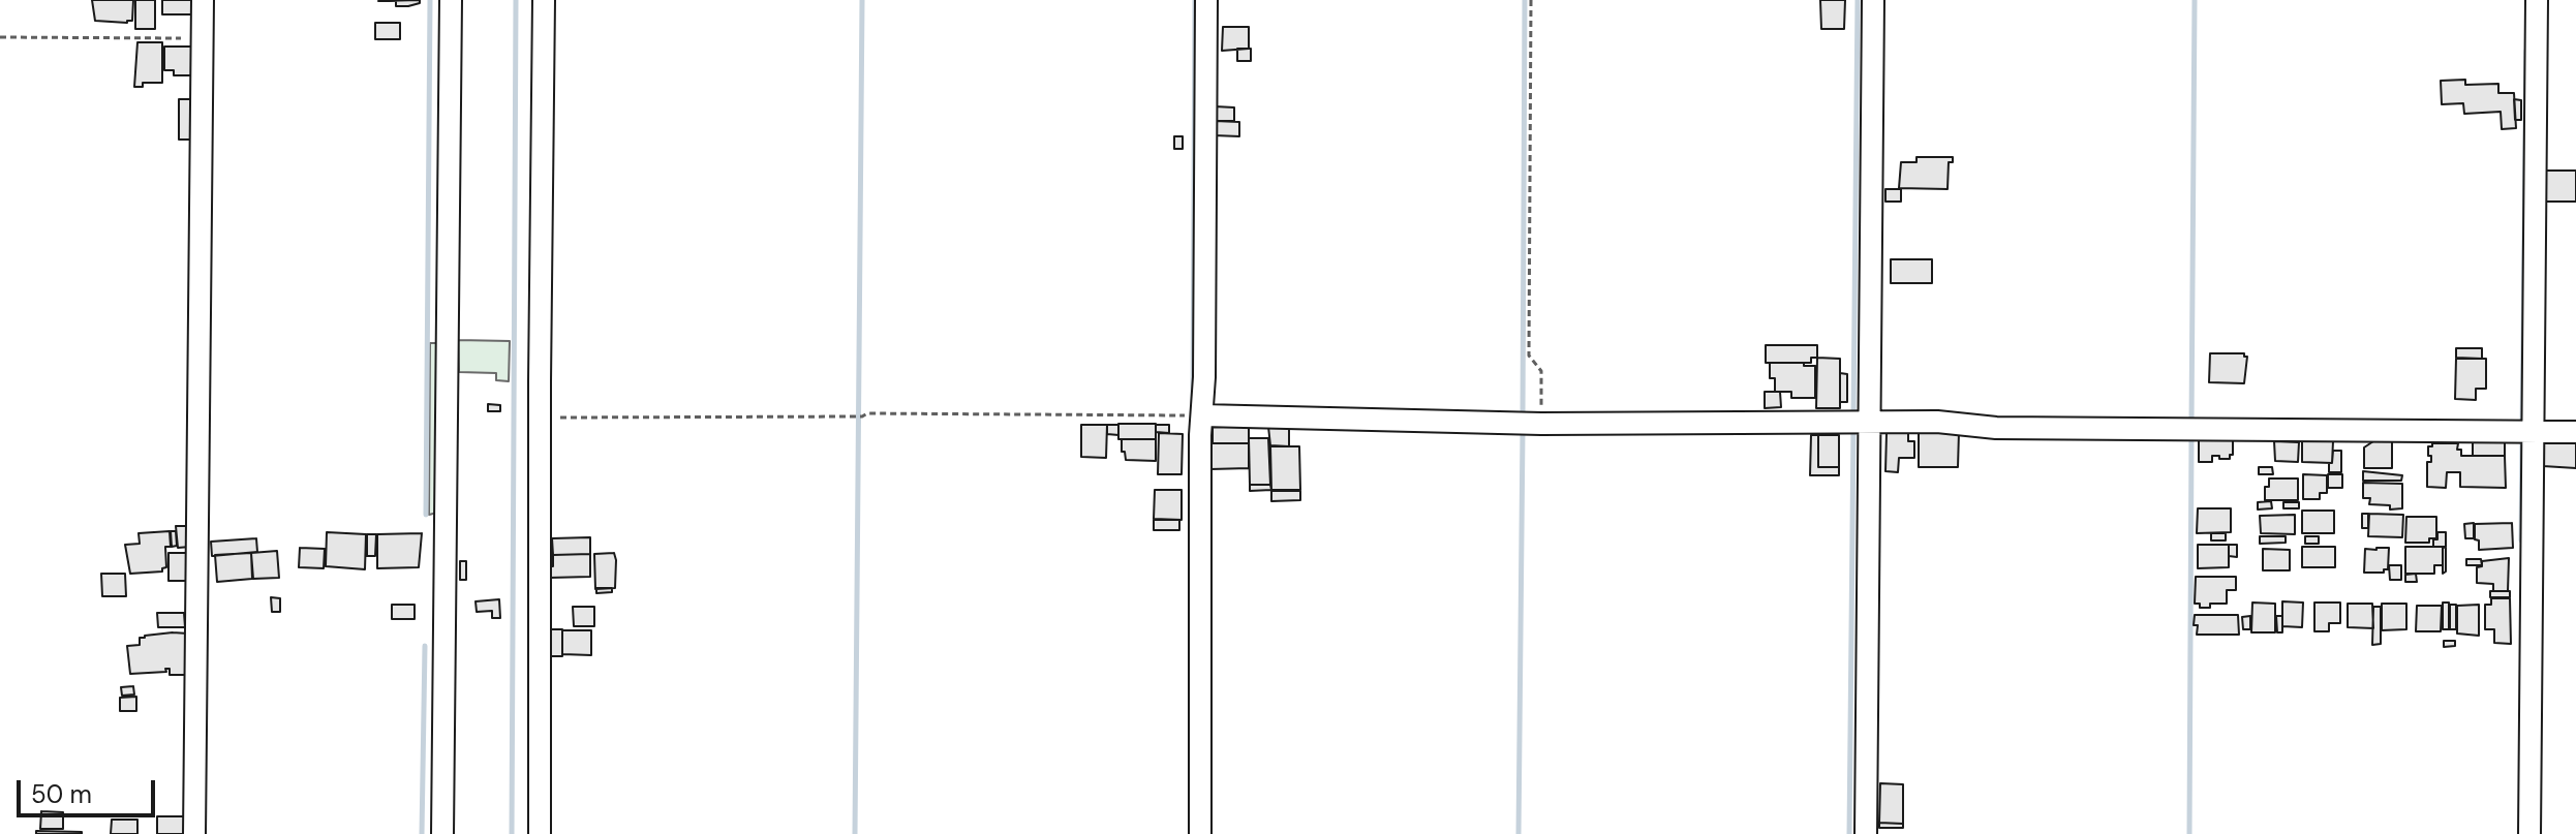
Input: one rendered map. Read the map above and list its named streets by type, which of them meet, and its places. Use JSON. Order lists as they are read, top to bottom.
{
  "scale_bar": "50 m"
}
